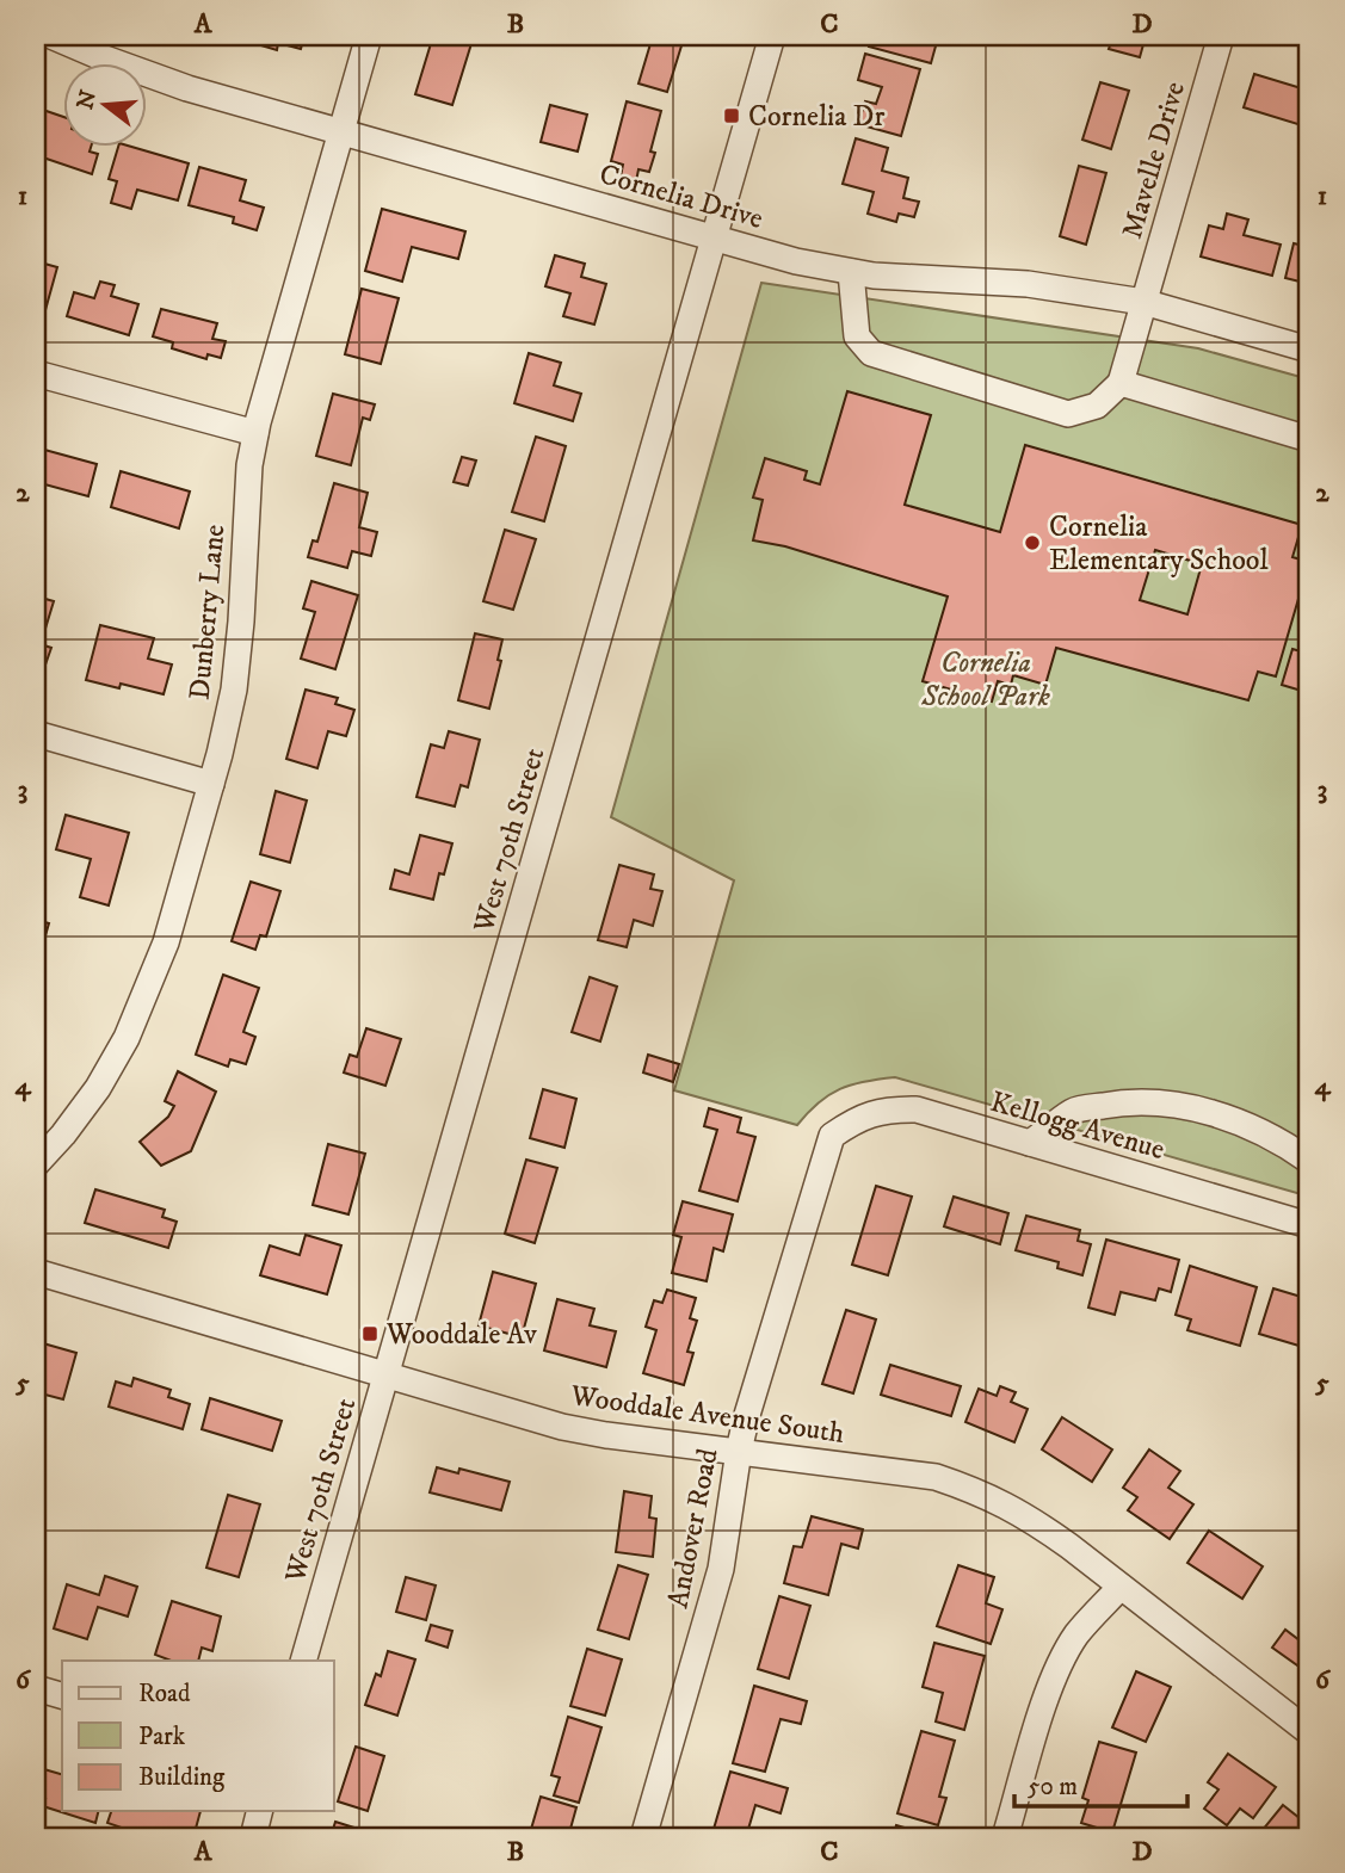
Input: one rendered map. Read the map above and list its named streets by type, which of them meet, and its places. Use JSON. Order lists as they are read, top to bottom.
{
  "streets": {
    "street": [
      "Mavelle Drive",
      "Cornelia Drive",
      "Dunberry Lane",
      "West 70th Street",
      "Kellogg Avenue",
      "Wooddale Avenue South",
      "Andover Road"
    ]
  },
  "crossings": [
    ["Mavelle Drive", "Cornelia Drive"],
    ["Cornelia Drive", "Dunberry Lane"],
    ["Cornelia Drive", "West 70th Street"],
    ["West 70th Street", "Wooddale Avenue South"],
    ["Kellogg Avenue", "Andover Road"],
    ["Wooddale Avenue South", "Andover Road"]
  ],
  "parks": ["Cornelia School Park"],
  "places": {
    "transit": ["Cornelia Dr", "Wooddale Av"],
    "other": ["Cornelia Elementary School"]
  },
  "legend": ["Road", "Park", "Building"],
  "scale_bar": "50 m",
  "north": "left",
  "grid": {
    "columns": [
      "A",
      "B",
      "C",
      "D"
    ],
    "rows": [
      "1",
      "2",
      "3",
      "4",
      "5",
      "6"
    ]
  }
}
